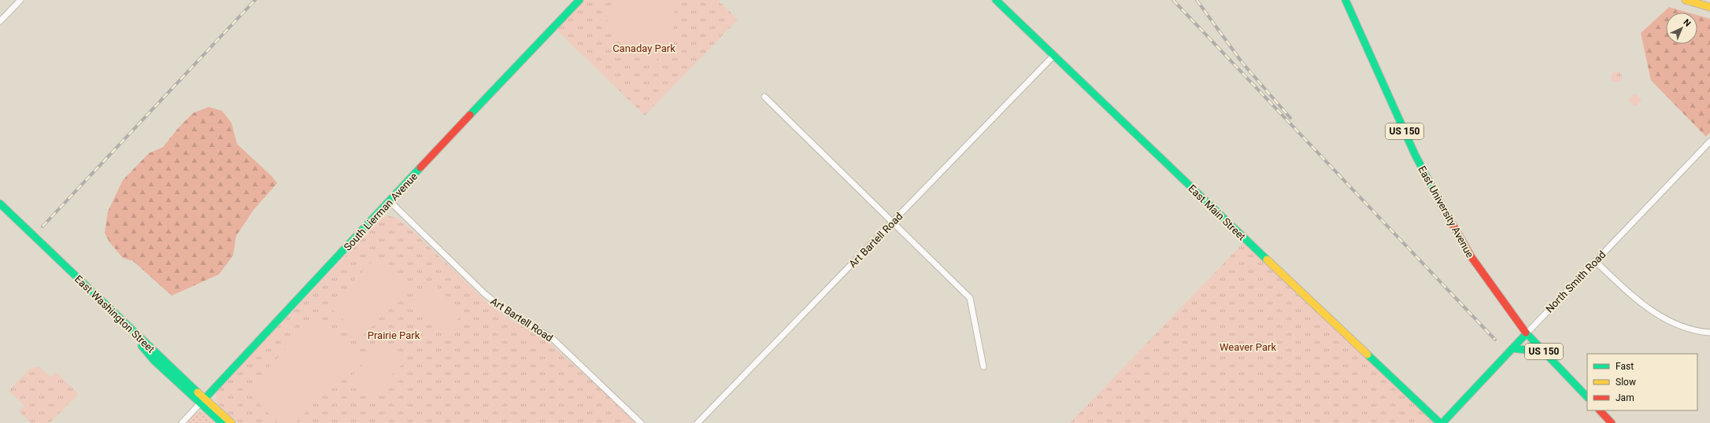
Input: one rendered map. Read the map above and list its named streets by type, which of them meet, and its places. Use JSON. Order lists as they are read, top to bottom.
{
  "streets": {
    "main road": [
      "US 150",
      "South Lierman Avenue",
      "East University Avenue",
      "East Main Street",
      "North Smith Road",
      "East Washington Street"
    ],
    "street": ["Art Bartell Road"]
  },
  "crossings": [
    ["South Lierman Avenue", "Art Bartell Road"],
    ["South Lierman Avenue", "East Washington Street"],
    ["East University Avenue", "North Smith Road"],
    ["East Main Street", "Art Bartell Road"],
    ["East Main Street", "North Smith Road"]
  ],
  "parks": ["Canaday Park", "Prairie Park", "Weaver Park"],
  "legend": ["Fast", "Slow", "Jam"],
  "north": "top right"
}
